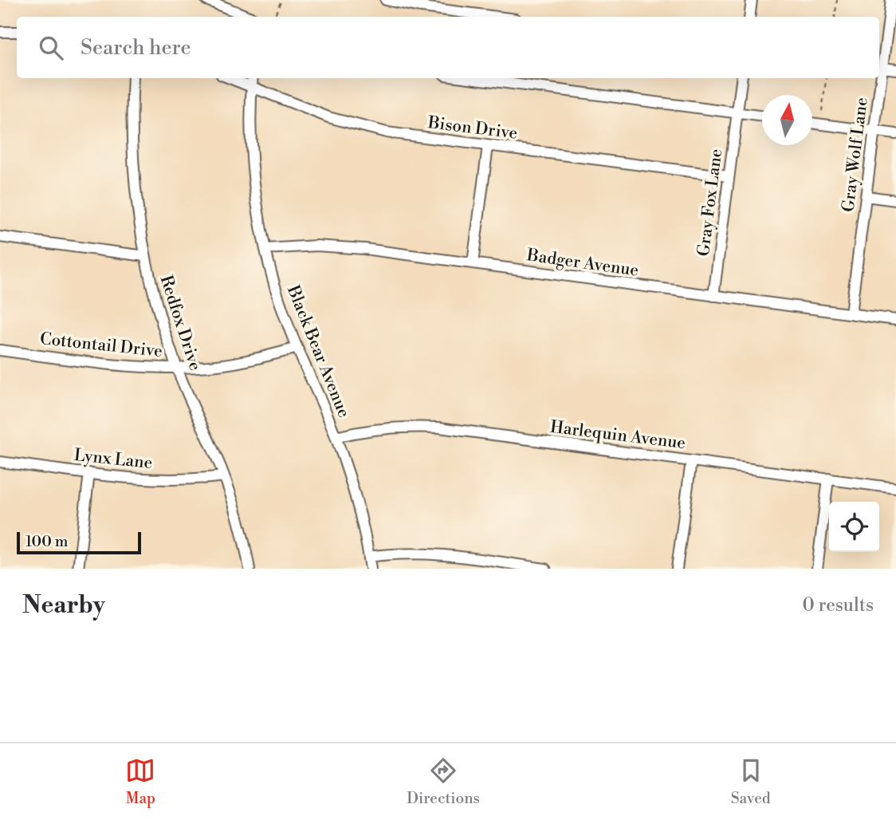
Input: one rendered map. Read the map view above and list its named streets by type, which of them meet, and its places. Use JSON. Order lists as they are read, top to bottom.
{
  "streets": {
    "street": [
      "Bison Drive",
      "Gray Wolf Lane",
      "Gray Fox Lane",
      "Badger Avenue",
      "Redfox Drive",
      "Cottontail Drive",
      "Black Bear Avenue",
      "Harlequin Avenue",
      "Lynx Lane"
    ]
  },
  "crossings": [
    ["Bison Drive", "Gray Fox Lane"],
    ["Bison Drive", "Black Bear Avenue"],
    ["Gray Wolf Lane", "Badger Avenue"],
    ["Gray Fox Lane", "Badger Avenue"],
    ["Badger Avenue", "Black Bear Avenue"],
    ["Redfox Drive", "Cottontail Drive"],
    ["Redfox Drive", "Lynx Lane"],
    ["Cottontail Drive", "Black Bear Avenue"],
    ["Black Bear Avenue", "Harlequin Avenue"]
  ],
  "scale_bar": "100 m",
  "north": "top",
  "page": {
    "search": "Search here",
    "scale": "100 m",
    "heading": ["Nearby", "0 results"],
    "nav": ["Map", "Directions", "Saved"]
  }
}
